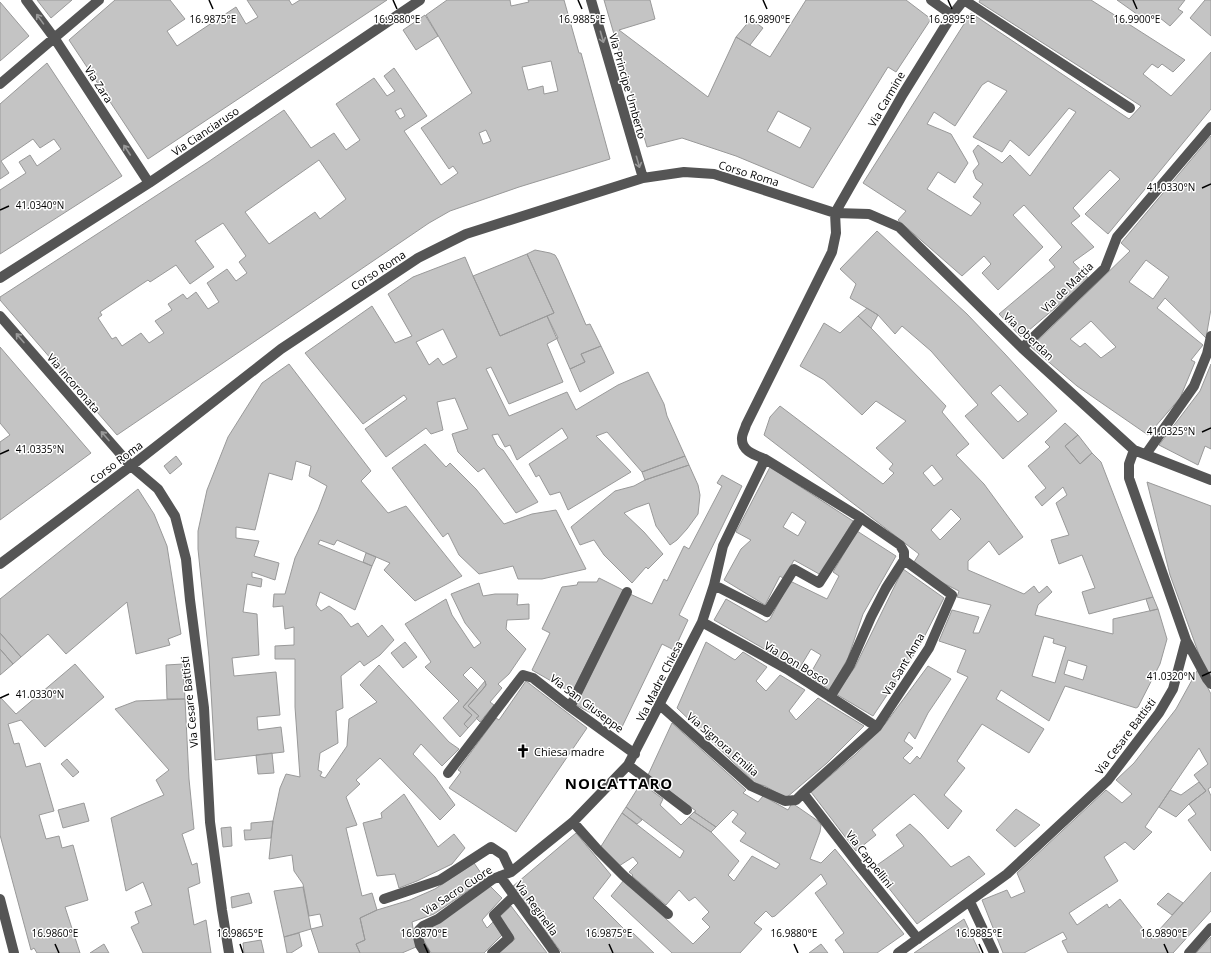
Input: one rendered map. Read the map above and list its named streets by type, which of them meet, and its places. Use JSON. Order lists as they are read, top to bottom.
{
  "streets": {
    "street": [
      "Via Zara",
      "Via Principe Umberto",
      "Via Carmine",
      "Via Cianciaruso",
      "Corso Roma",
      "Via de Mattia",
      "Via Oberdan",
      "Via Incoronata",
      "Via Don Bosco",
      "Via Sant Anna",
      "Via Madre Chiesa",
      "Via Cesare Battisti",
      "Via San Giuseppe",
      "Via Signora Emilia",
      "Via Cappellini",
      "Via Sacro Cuore",
      "Via Reginella"
    ]
  },
  "crossings": [
    ["Via Zara", "Via Cianciaruso"],
    ["Via Principe Umberto", "Corso Roma"],
    ["Via Carmine", "Corso Roma"],
    ["Via Carmine", "Via Oberdan"],
    ["Corso Roma", "Via Oberdan"],
    ["Corso Roma", "Via Incoronata"],
    ["Corso Roma", "Via Cesare Battisti"],
    ["Via de Mattia", "Via Oberdan"],
    ["Via Incoronata", "Via Cesare Battisti"],
    ["Via Don Bosco", "Via Sant Anna"],
    ["Via Don Bosco", "Via Madre Chiesa"],
    ["Via Sant Anna", "Via Signora Emilia"],
    ["Via Sant Anna", "Via Cappellini"],
    ["Via Madre Chiesa", "Via San Giuseppe"],
    ["Via Madre Chiesa", "Via Signora Emilia"],
    ["Via Madre Chiesa", "Via Sacro Cuore"],
    ["Via Cesare Battisti", "Via Cappellini"],
    ["Via Signora Emilia", "Via Cappellini"],
    ["Via Sacro Cuore", "Via Reginella"]
  ],
  "one_way": ["Via Zara", "Via Principe Umberto", "Via Incoronata"],
  "districts": ["NOICATTARO"],
  "places": {
    "church": ["Chiesa madre"]
  },
  "coordinates": [
    "16.9875°E",
    "16.9880°E",
    "16.9885°E",
    "16.9890°E",
    "16.9895°E",
    "16.9900°E",
    "41.0330°N",
    "41.0340°N",
    "41.0325°N",
    "41.0335°N",
    "41.0320°N",
    "16.9860°E",
    "16.9865°E",
    "16.9870°E"
  ]
}
